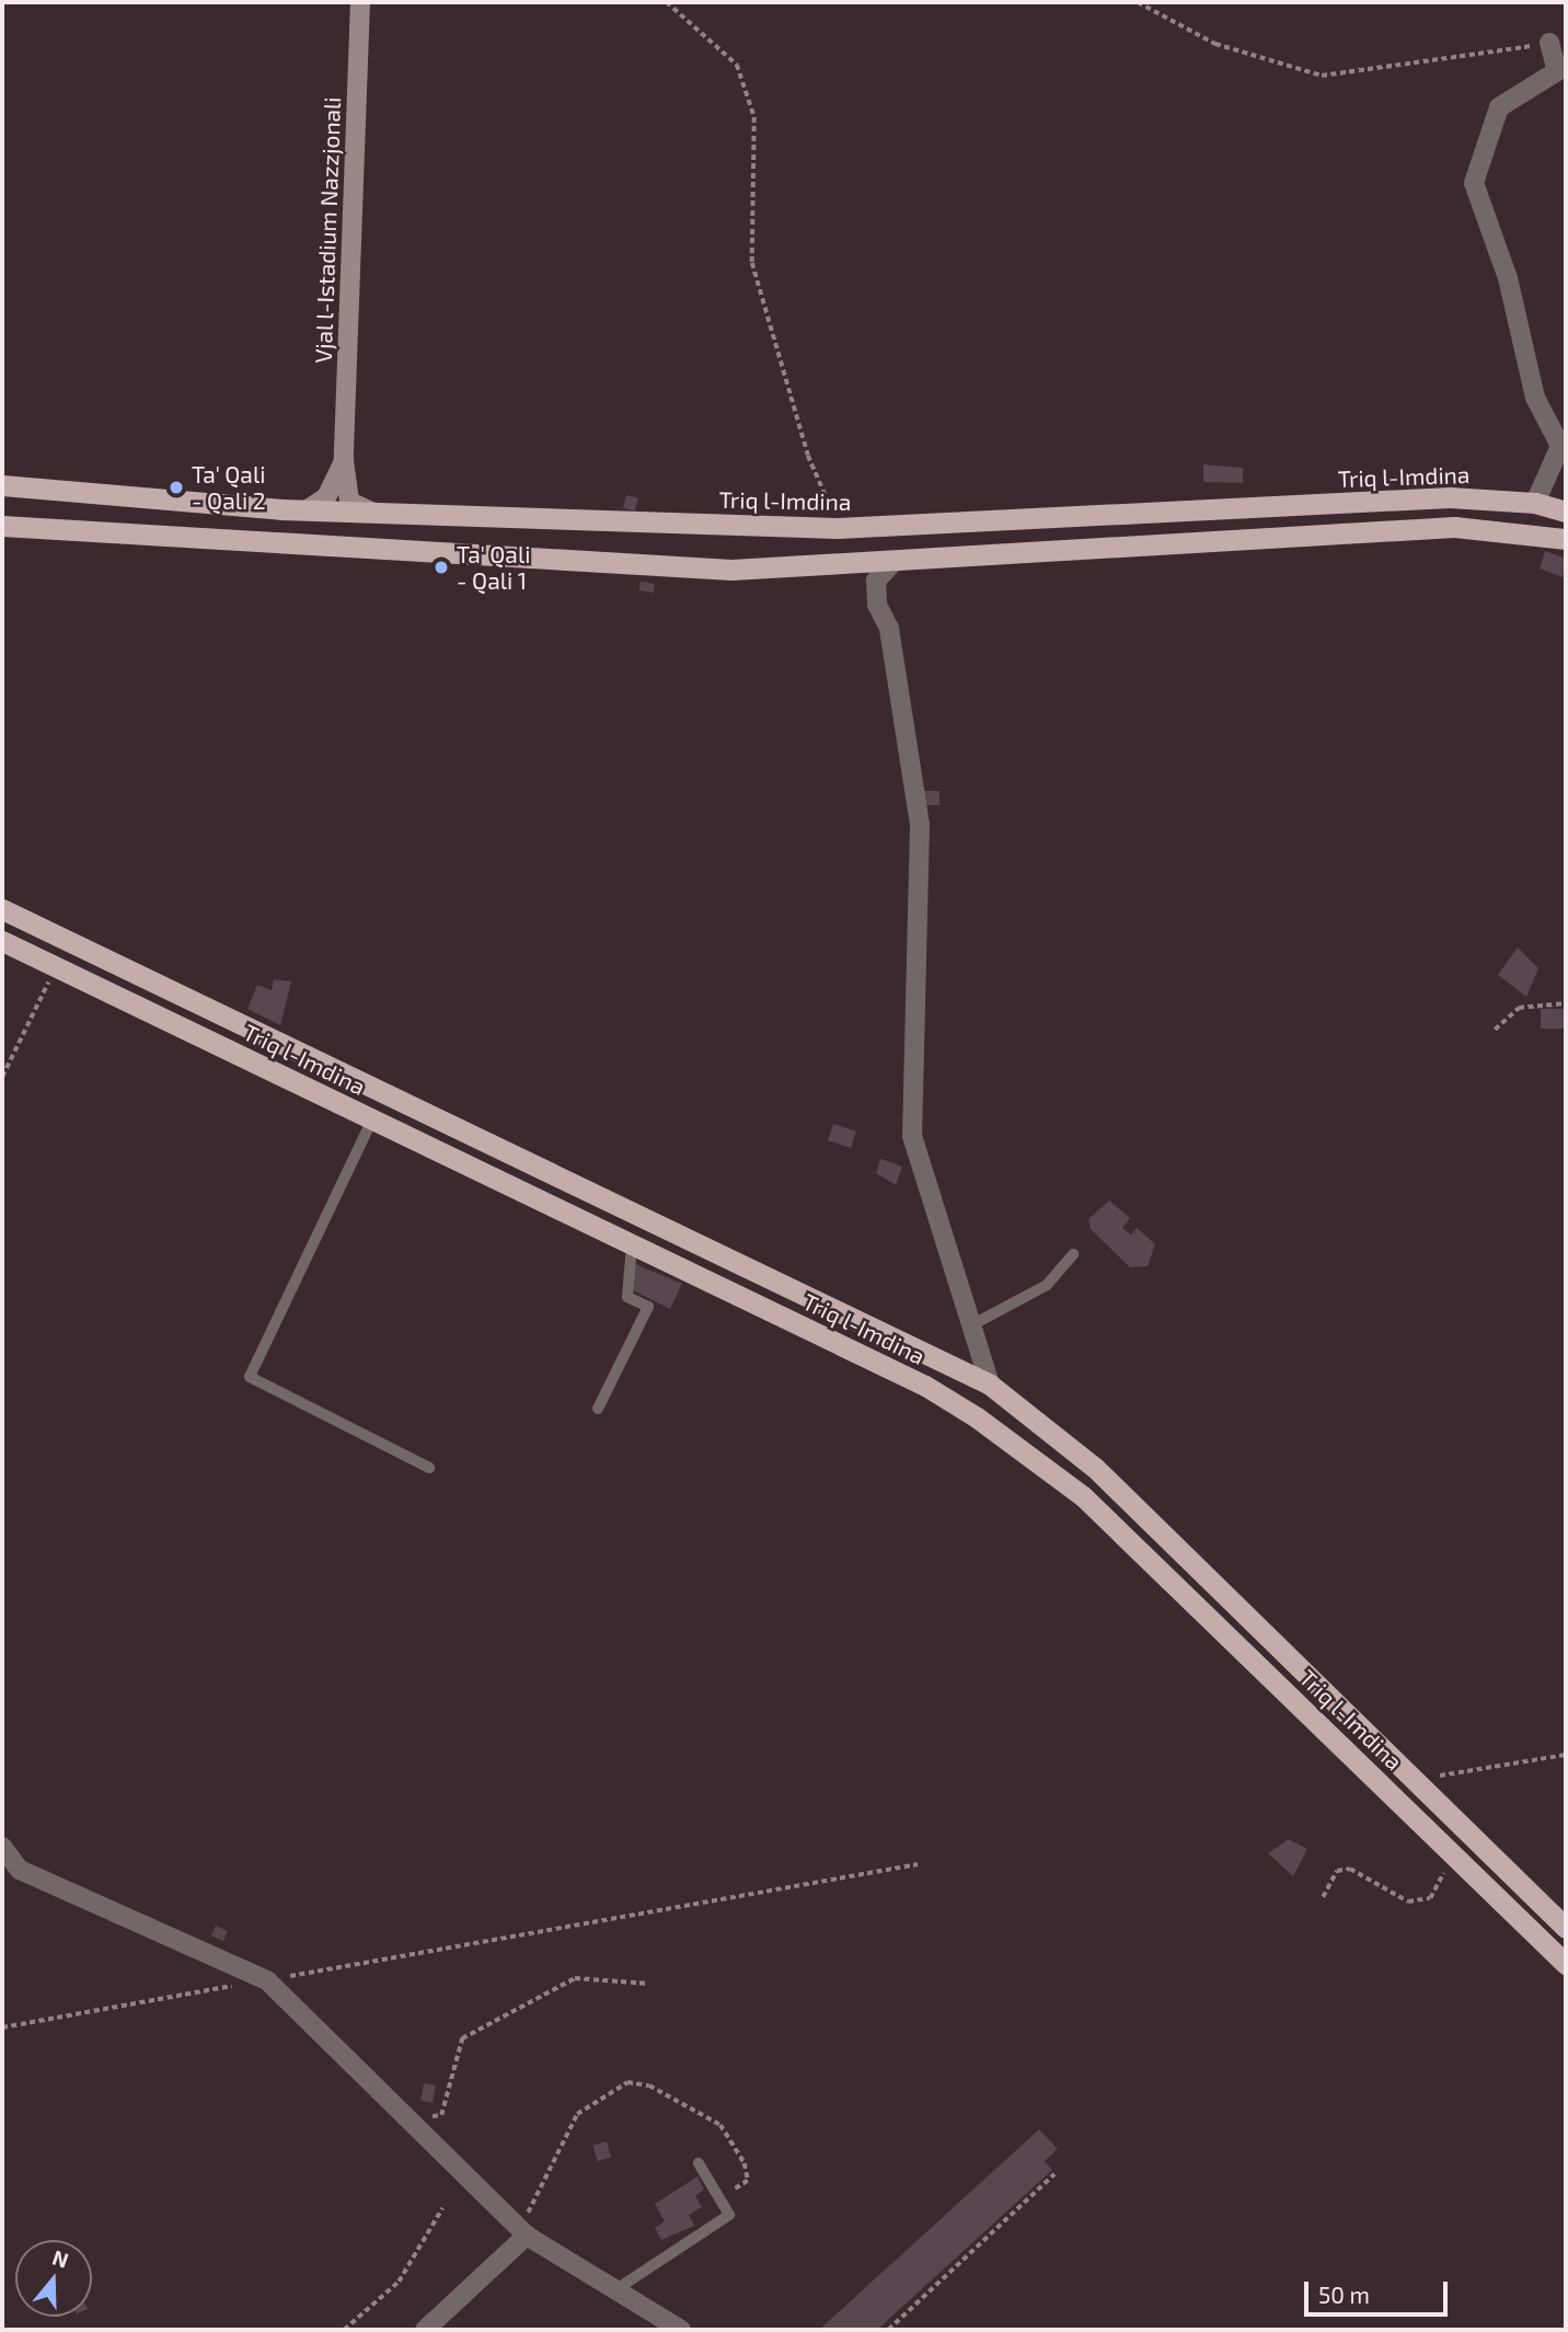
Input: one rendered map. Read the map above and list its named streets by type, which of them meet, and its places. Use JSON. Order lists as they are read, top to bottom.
{
  "streets": {
    "highway": ["Triq l-Imdina"],
    "main road": ["Vjal l-Istadium Nazzjonali"]
  },
  "places": ["Ta' Qali - Qali 2", "Ta' Qali - Qali 1"],
  "scale_bar": "50 m",
  "north": "top"
}
